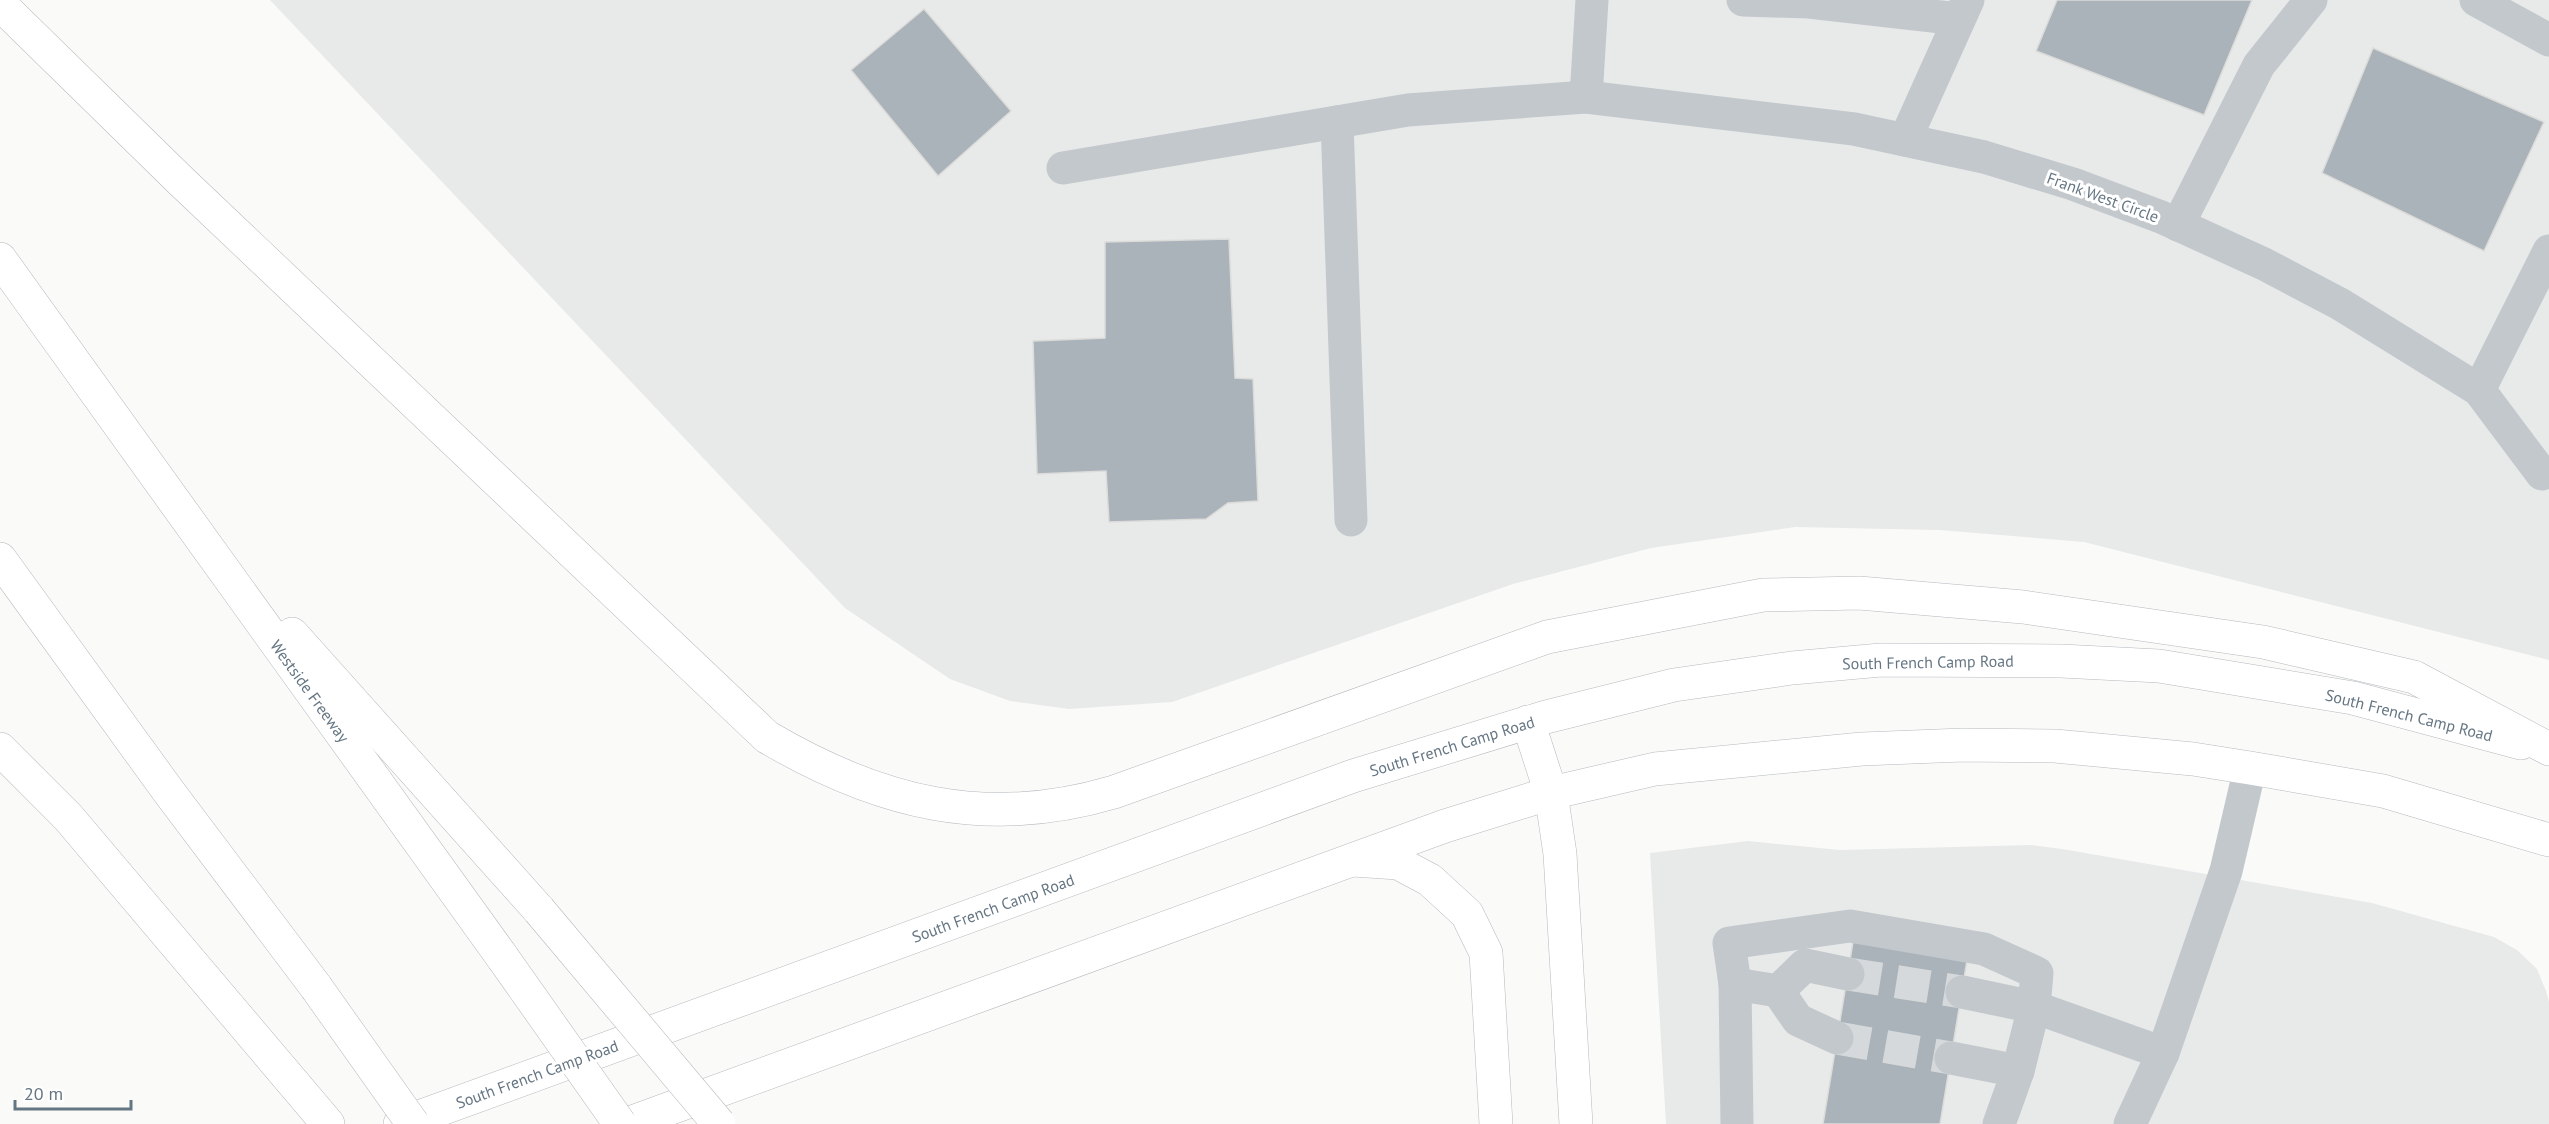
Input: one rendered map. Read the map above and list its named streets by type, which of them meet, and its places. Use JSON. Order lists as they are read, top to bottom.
{
  "streets": {
    "main road": ["South French Camp Road", "Westside Freeway"],
    "street": ["Frank West Circle"]
  },
  "scale_bar": "20 m"
}
